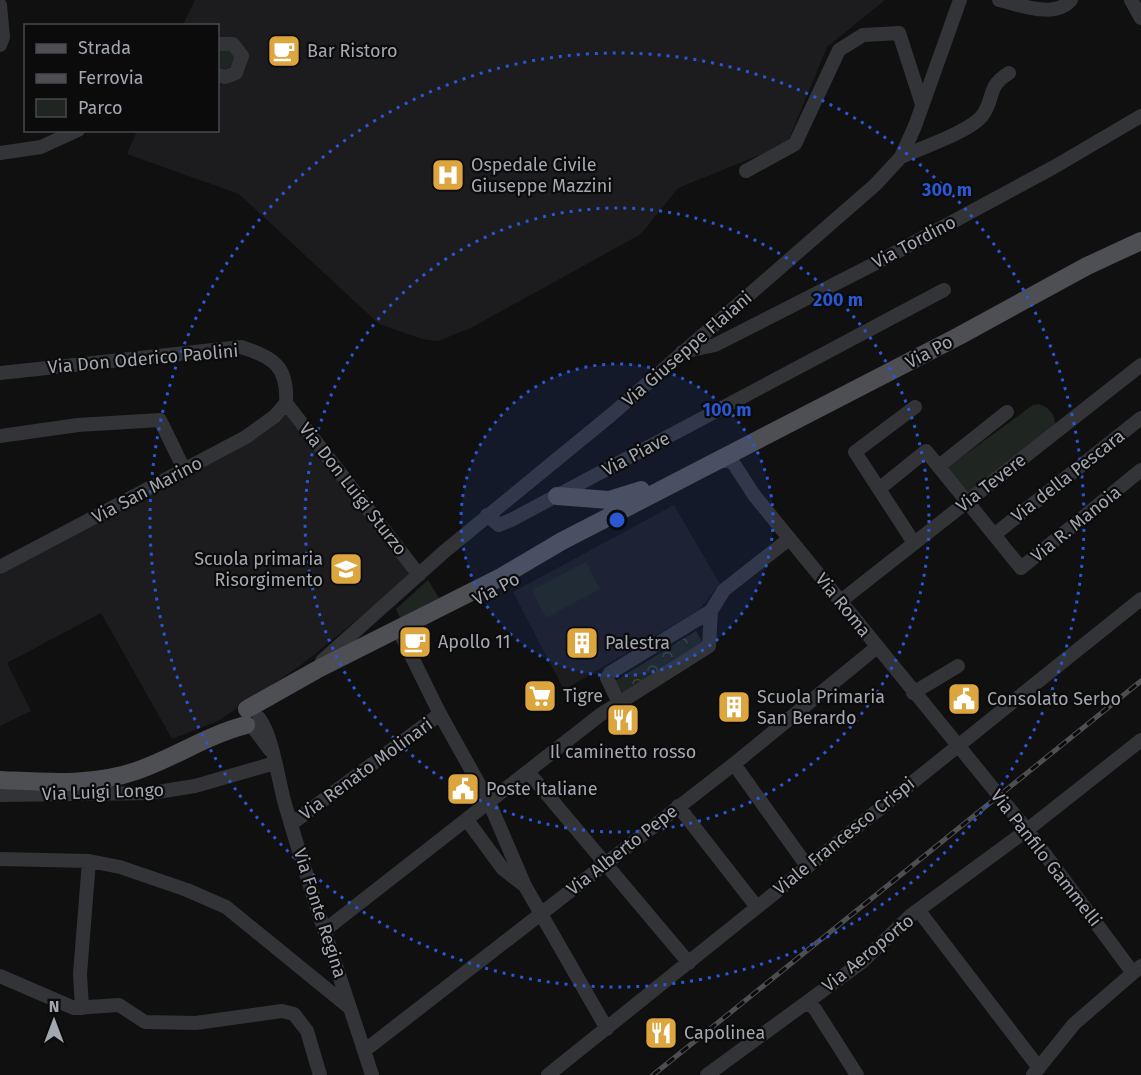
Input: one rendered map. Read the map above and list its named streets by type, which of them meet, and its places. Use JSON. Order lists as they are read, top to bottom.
{
  "streets": {
    "main road": ["Via Po"],
    "street": [
      "Via Tordino",
      "Via Giuseppe Flaiani",
      "Via Don Oderico Paolini",
      "Via Piave",
      "Via della Pescara",
      "Via Tevere",
      "Via Don Luigi Sturzo",
      "Via San Marino",
      "Via R. Manoia",
      "Via Roma",
      "Via Renato Molinari",
      "Via Luigi Longo",
      "Viale Francesco Crispi",
      "Via Alberto Pepe",
      "Via Panfilo Gammelli",
      "Via Fonte Regina",
      "Via Aeroporto"
    ]
  },
  "crossings": [
    ["Via Tordino", "Via Giuseppe Flaiani"],
    ["Via Giuseppe Flaiani", "Via Po"],
    ["Via Giuseppe Flaiani", "Via Piave"],
    ["Via Giuseppe Flaiani", "Via Don Luigi Sturzo"],
    ["Via Po", "Via Roma"],
    ["Via Don Oderico Paolini", "Via Don Luigi Sturzo"],
    ["Via Don Oderico Paolini", "Via San Marino"],
    ["Via della Pescara", "Via R. Manoia"],
    ["Via Tevere", "Via R. Manoia"],
    ["Via Tevere", "Via Roma"],
    ["Via Don Luigi Sturzo", "Via San Marino"],
    ["Via Roma", "Viale Francesco Crispi"],
    ["Via Roma", "Via Alberto Pepe"],
    ["Via Roma", "Via Panfilo Gammelli"],
    ["Via Renato Molinari", "Via Fonte Regina"],
    ["Via Luigi Longo", "Via Fonte Regina"],
    ["Viale Francesco Crispi", "Via Panfilo Gammelli"],
    ["Via Alberto Pepe", "Via Fonte Regina"],
    ["Via Panfilo Gammelli", "Via Aeroporto"]
  ],
  "places": {
    "cafe": ["Bar Ristoro", "Apollo 11"],
    "hospital": ["Ospedale Civile Giuseppe Mazzini"],
    "school or university": ["Scuola primaria Risorgimento"],
    "building": ["Palestra", "Scuola Primaria San Berardo"],
    "supermarket": ["Tigre"],
    "public building": ["Consolato Serbo", "Poste Italiane"],
    "restaurant": ["Il caminetto rosso", "Capolinea"]
  },
  "legend": ["Strada", "Ferrovia", "Parco"],
  "north": "top",
  "rings": ["300 m", "200 m", "100 m"]
}
